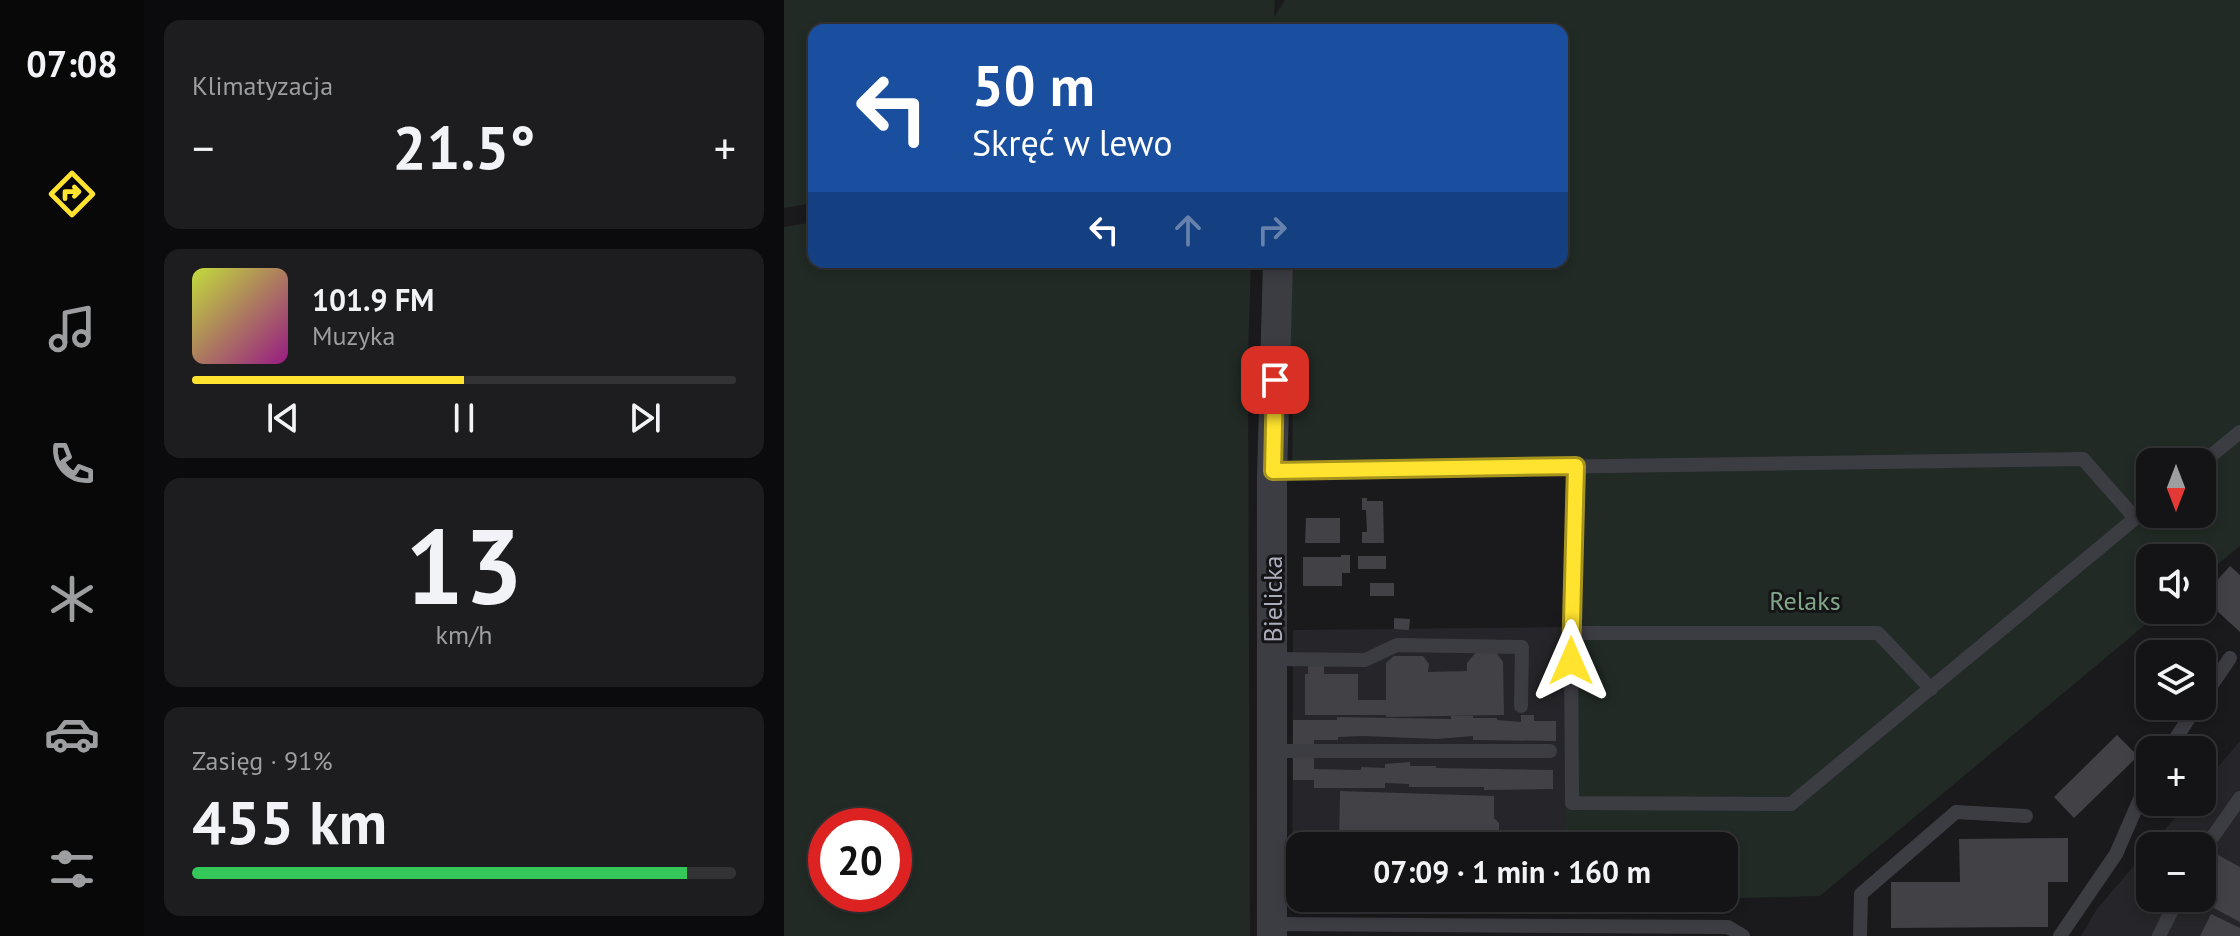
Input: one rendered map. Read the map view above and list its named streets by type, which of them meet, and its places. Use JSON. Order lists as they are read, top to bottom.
{
  "streets": {
    "street": ["Bielicka"]
  },
  "parks": ["Relaks"],
  "north": "bottom",
  "page": {
    "tabs": "07:08",
    "tile": [
      "Klimatyzacja",
      ["13", "km/h"],
      ["Zasięg · 91%", "455 km"]
    ],
    "turn": ["50 m", "Skręć w lewo"],
    "heat": ["−", "21.5°", "+"],
    "song": ["101.9 FM", "Muzyka"],
    "map_buttons": ["+", "−"],
    "limit": "20",
    "trip": "07:09 · 1 min · 160 m"
  }
}
